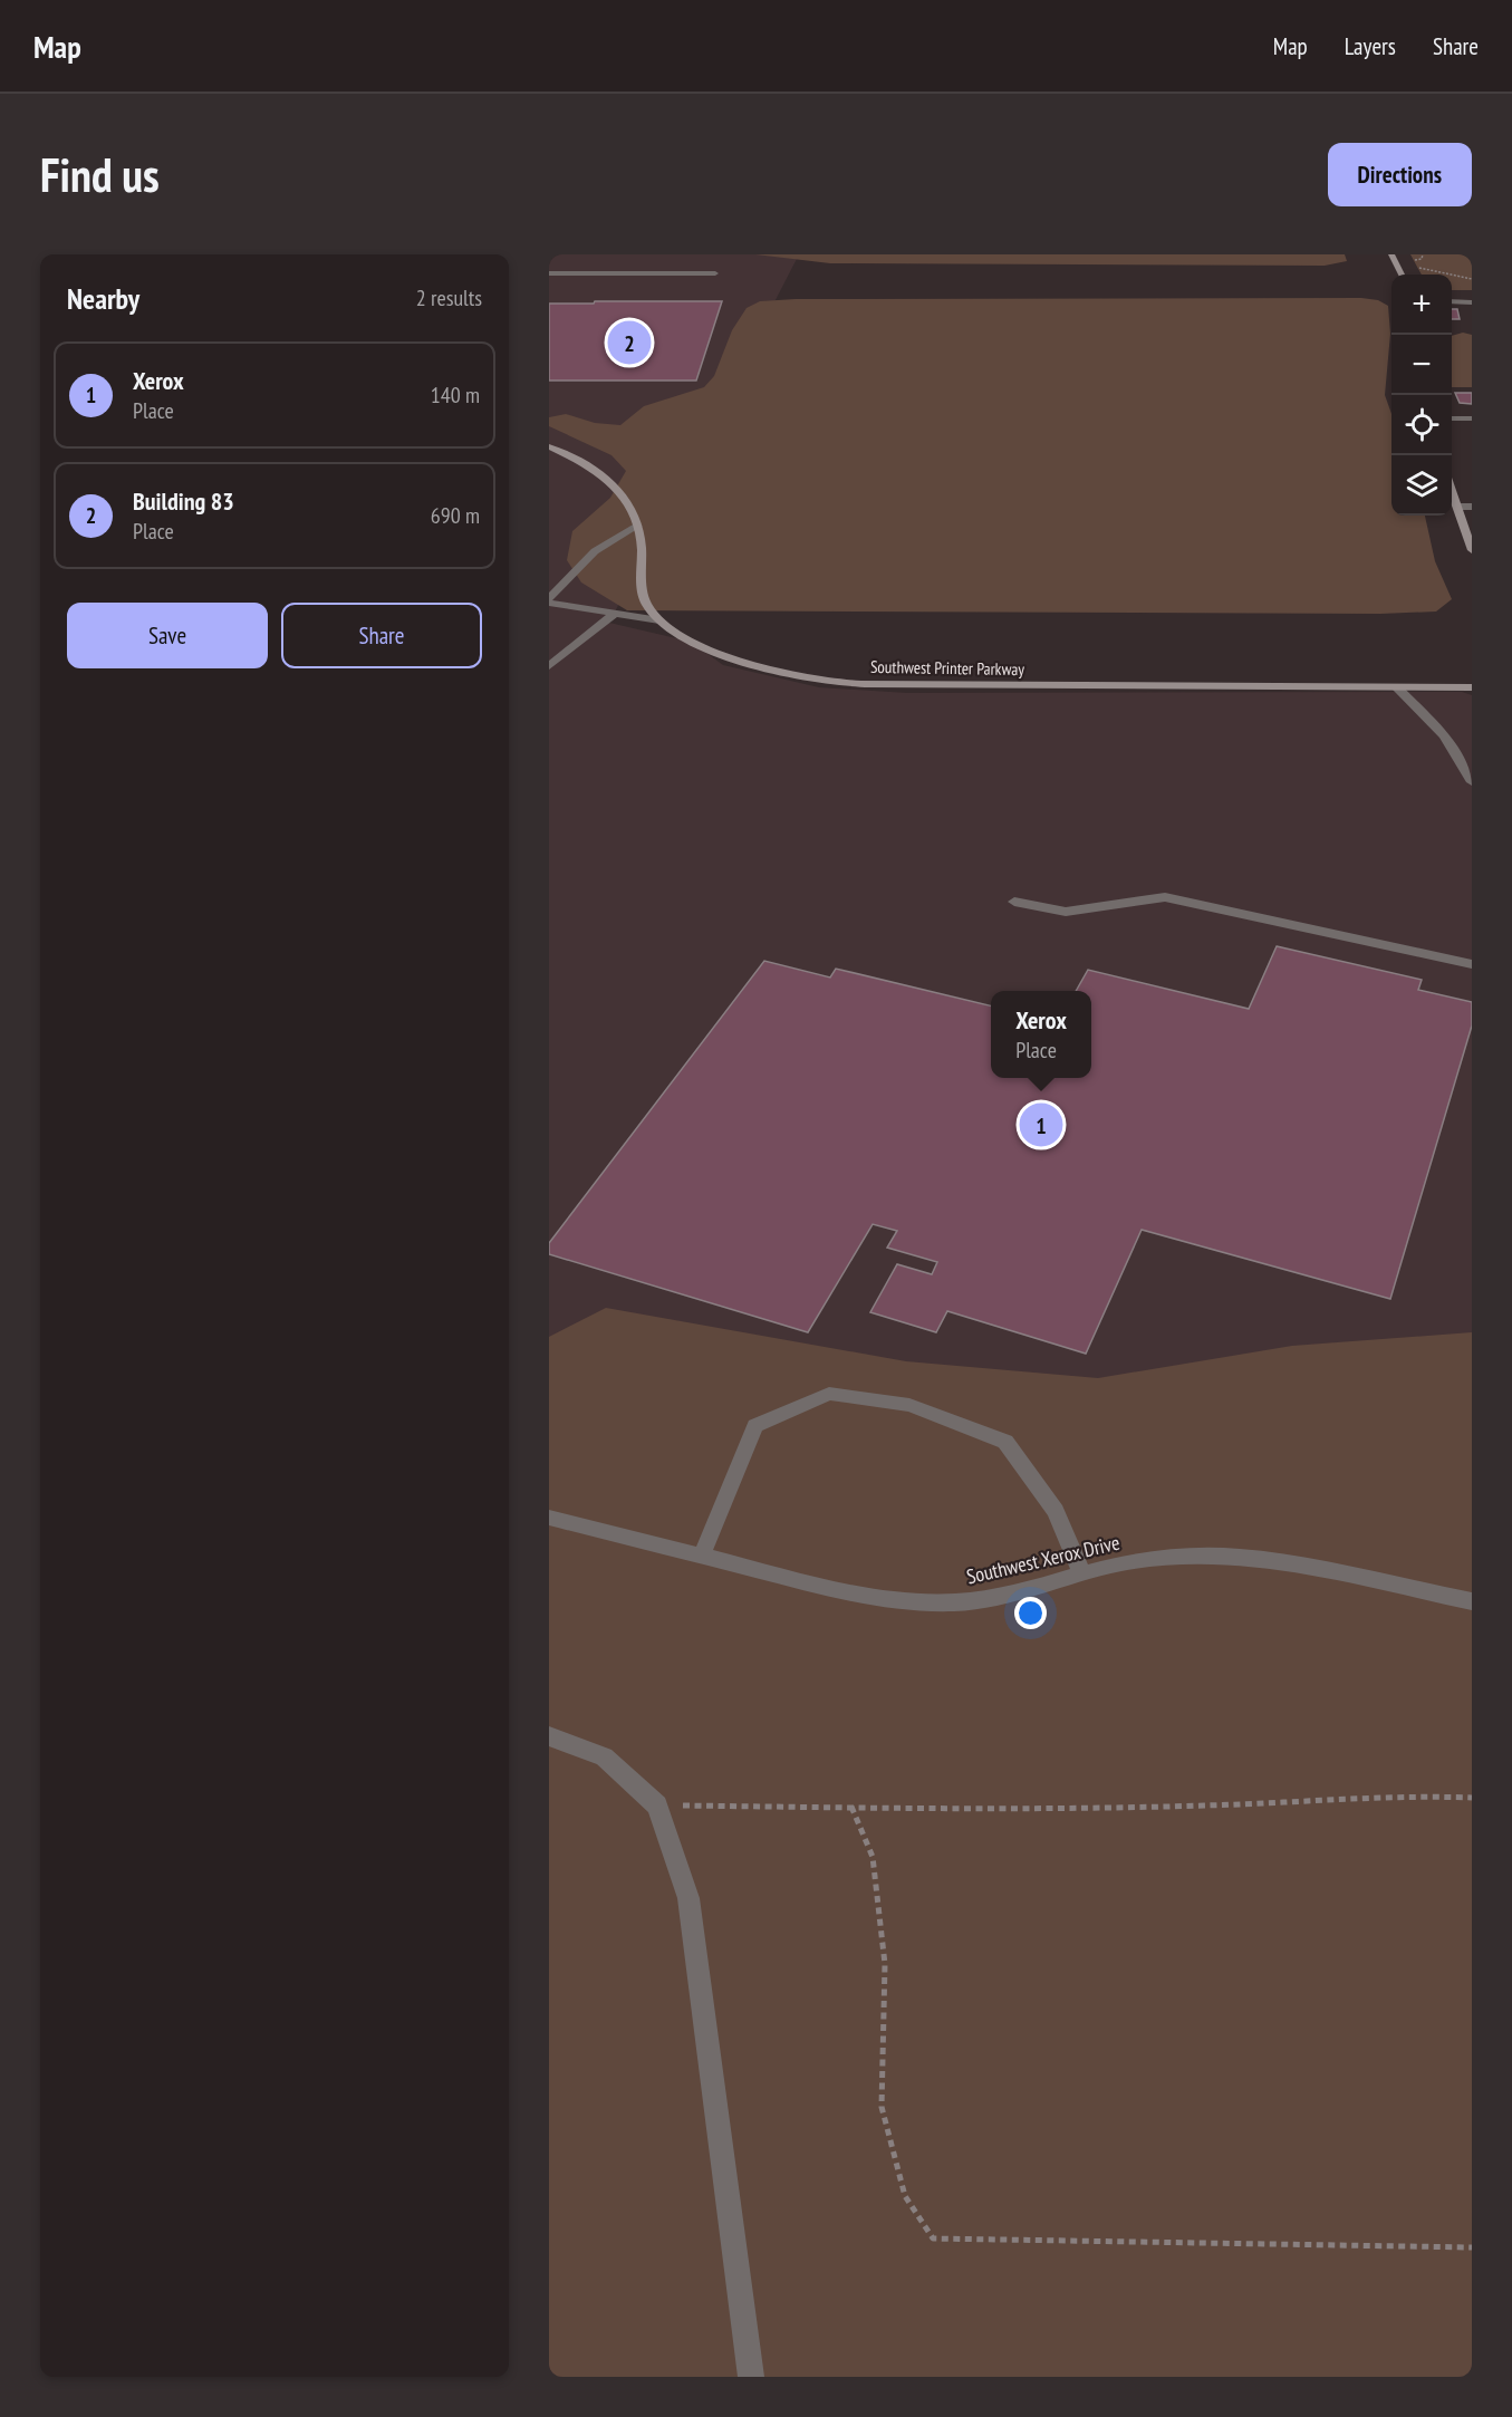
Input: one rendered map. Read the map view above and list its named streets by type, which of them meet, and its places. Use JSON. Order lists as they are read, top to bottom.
{
  "streets": {
    "street": ["Southwest Printer Parkway", "Southwest Xerox Drive"]
  },
  "page": {
    "header": "Map",
    "nav": ["Map", "Layers", "Share"],
    "buttons": [
      "Directions",
      ["Save", "Share"]
    ],
    "title": "Find us",
    "heading": ["Nearby", "2 results"],
    "map_buttons": ["+", "−"],
    "pins": ["2", "1"],
    "list": [
      {
        "mark": "1",
        "name": "Xerox",
        "note": "Place",
        "value": "140 m"
      },
      {
        "mark": "2",
        "name": "Building 83",
        "note": "Place",
        "value": "690 m"
      }
    ],
    "popup": ["Xerox", "Place"]
  }
}
